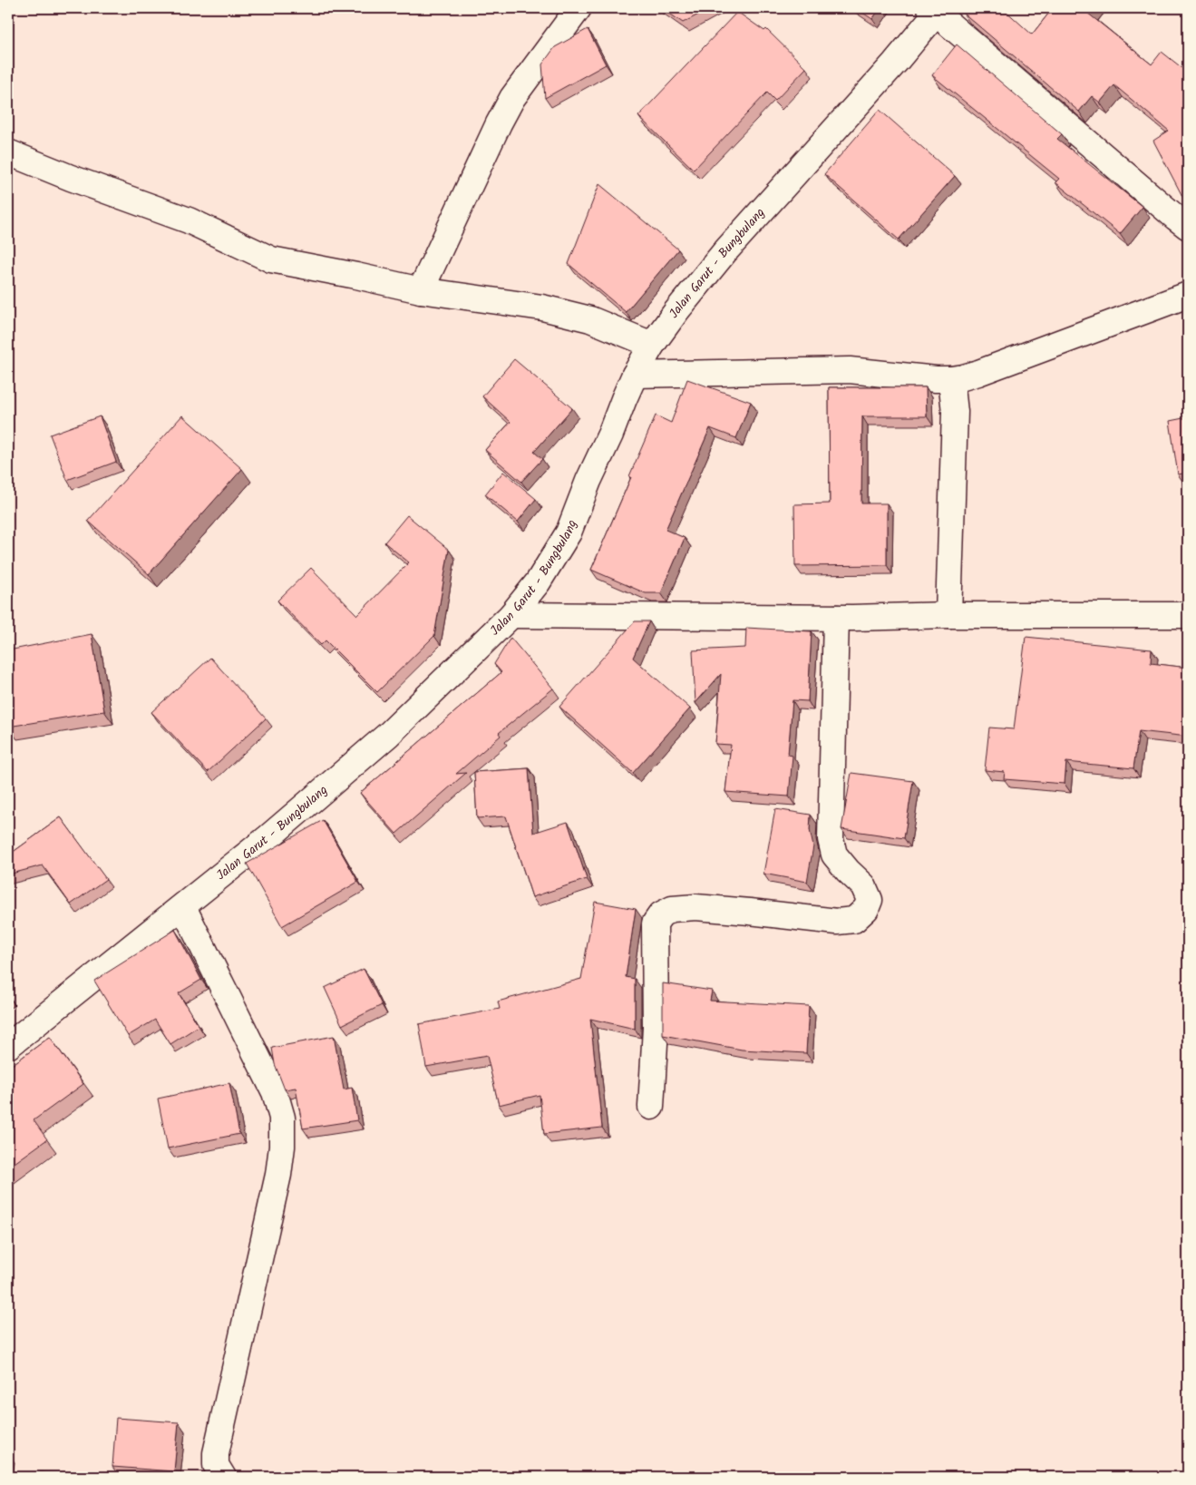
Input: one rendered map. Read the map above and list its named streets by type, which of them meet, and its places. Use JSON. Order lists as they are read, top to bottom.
{
  "streets": {
    "street": ["Jalan Garut - Bungbulang"]
  }
}
